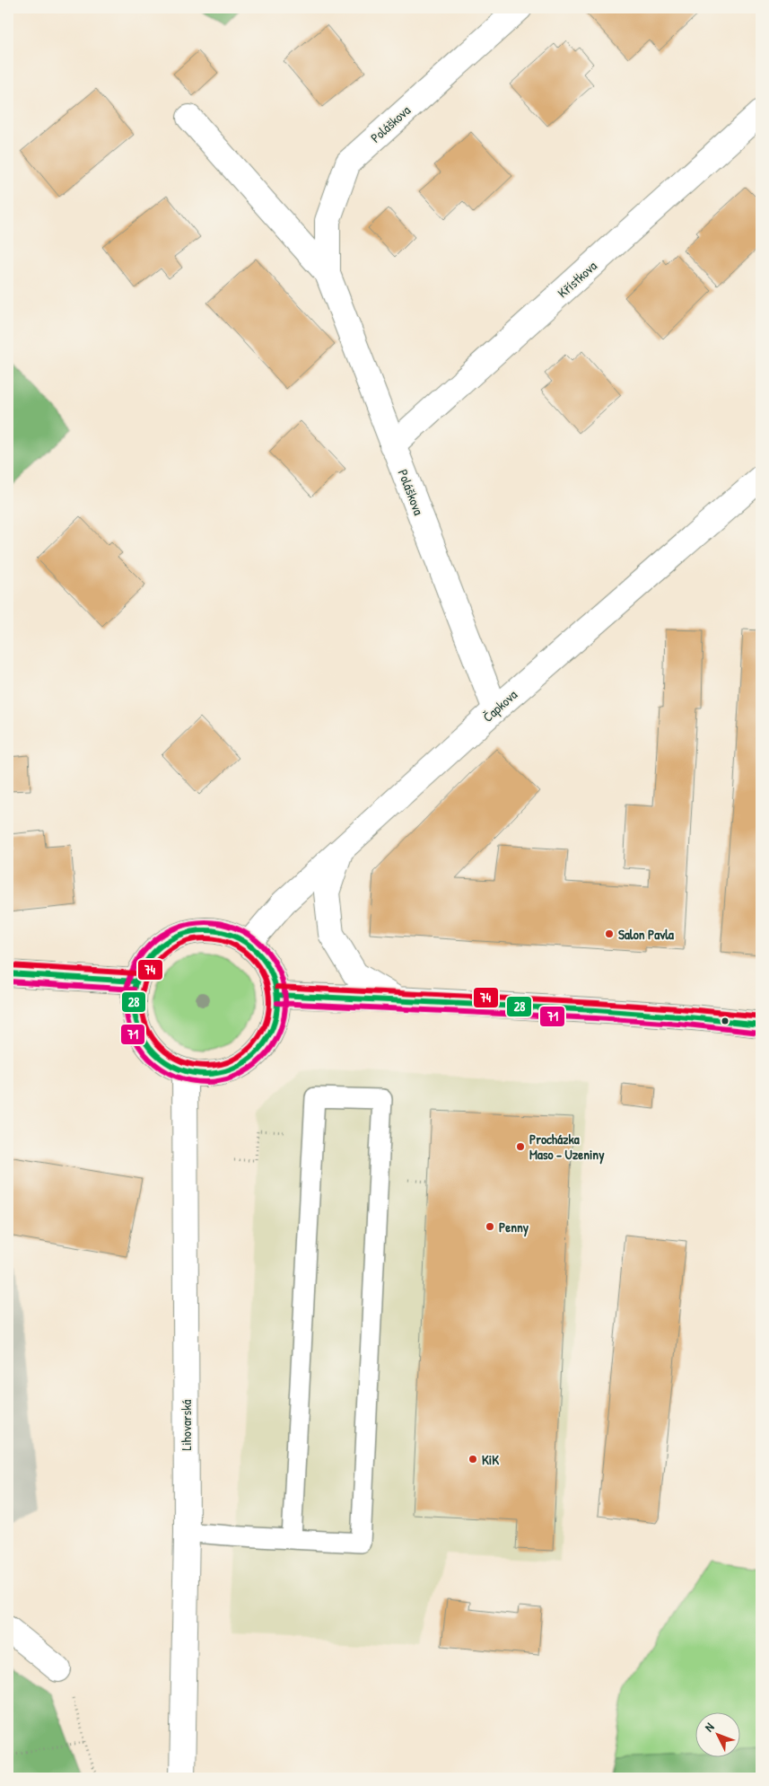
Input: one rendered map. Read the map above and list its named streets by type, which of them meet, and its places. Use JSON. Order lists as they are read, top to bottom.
{
  "streets": {
    "street": [
      "Poláškova",
      "Křístkova",
      "Čapkova",
      "Lihovarská"
    ]
  },
  "crossings": [
    ["Poláškova", "Křístkova"],
    ["Poláškova", "Čapkova"],
    ["Čapkova", "Lihovarská"]
  ],
  "places": [
    "Salon Pavla",
    "Procházka Maso - Uzeniny",
    "Penny",
    "KiK"
  ],
  "lines": ["transit line 71", "transit line 28", "transit line 74"],
  "north": "top left"
}
